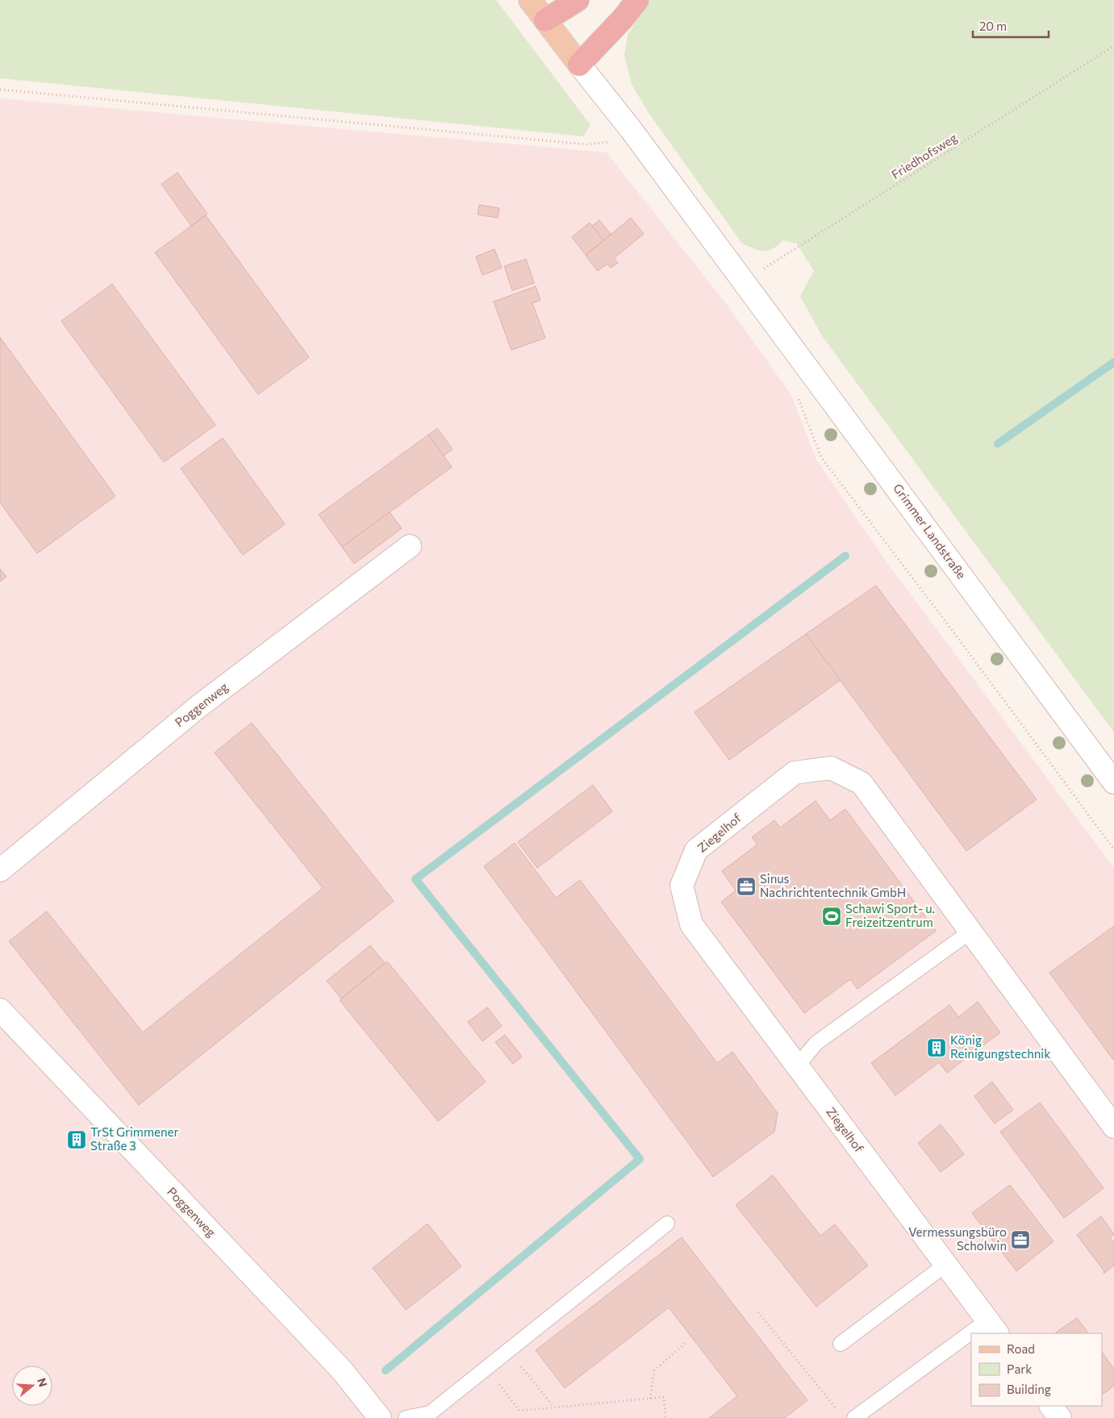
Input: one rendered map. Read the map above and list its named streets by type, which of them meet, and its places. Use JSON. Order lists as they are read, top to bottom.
{
  "streets": {
    "street": ["Grimmer Landstraße", "Poggenweg", "Ziegelhof"],
    "path": ["Friedhofsweg"]
  },
  "crossings": [
    ["Friedhofsweg", "Grimmer Landstraße"]
  ],
  "places": {
    "office": ["Sinus Nachrichtentechnik GmbH", "Vermessungsbüro Scholwin"],
    "sports": ["Schawi Sport- u. Freizeitzentrum"],
    "building": ["König Reinigungstechnik", "TrSt Grimmener Straße 3"]
  },
  "legend": ["Road", "Park", "Building"],
  "scale_bar": "20 m",
  "north": "right"
}
